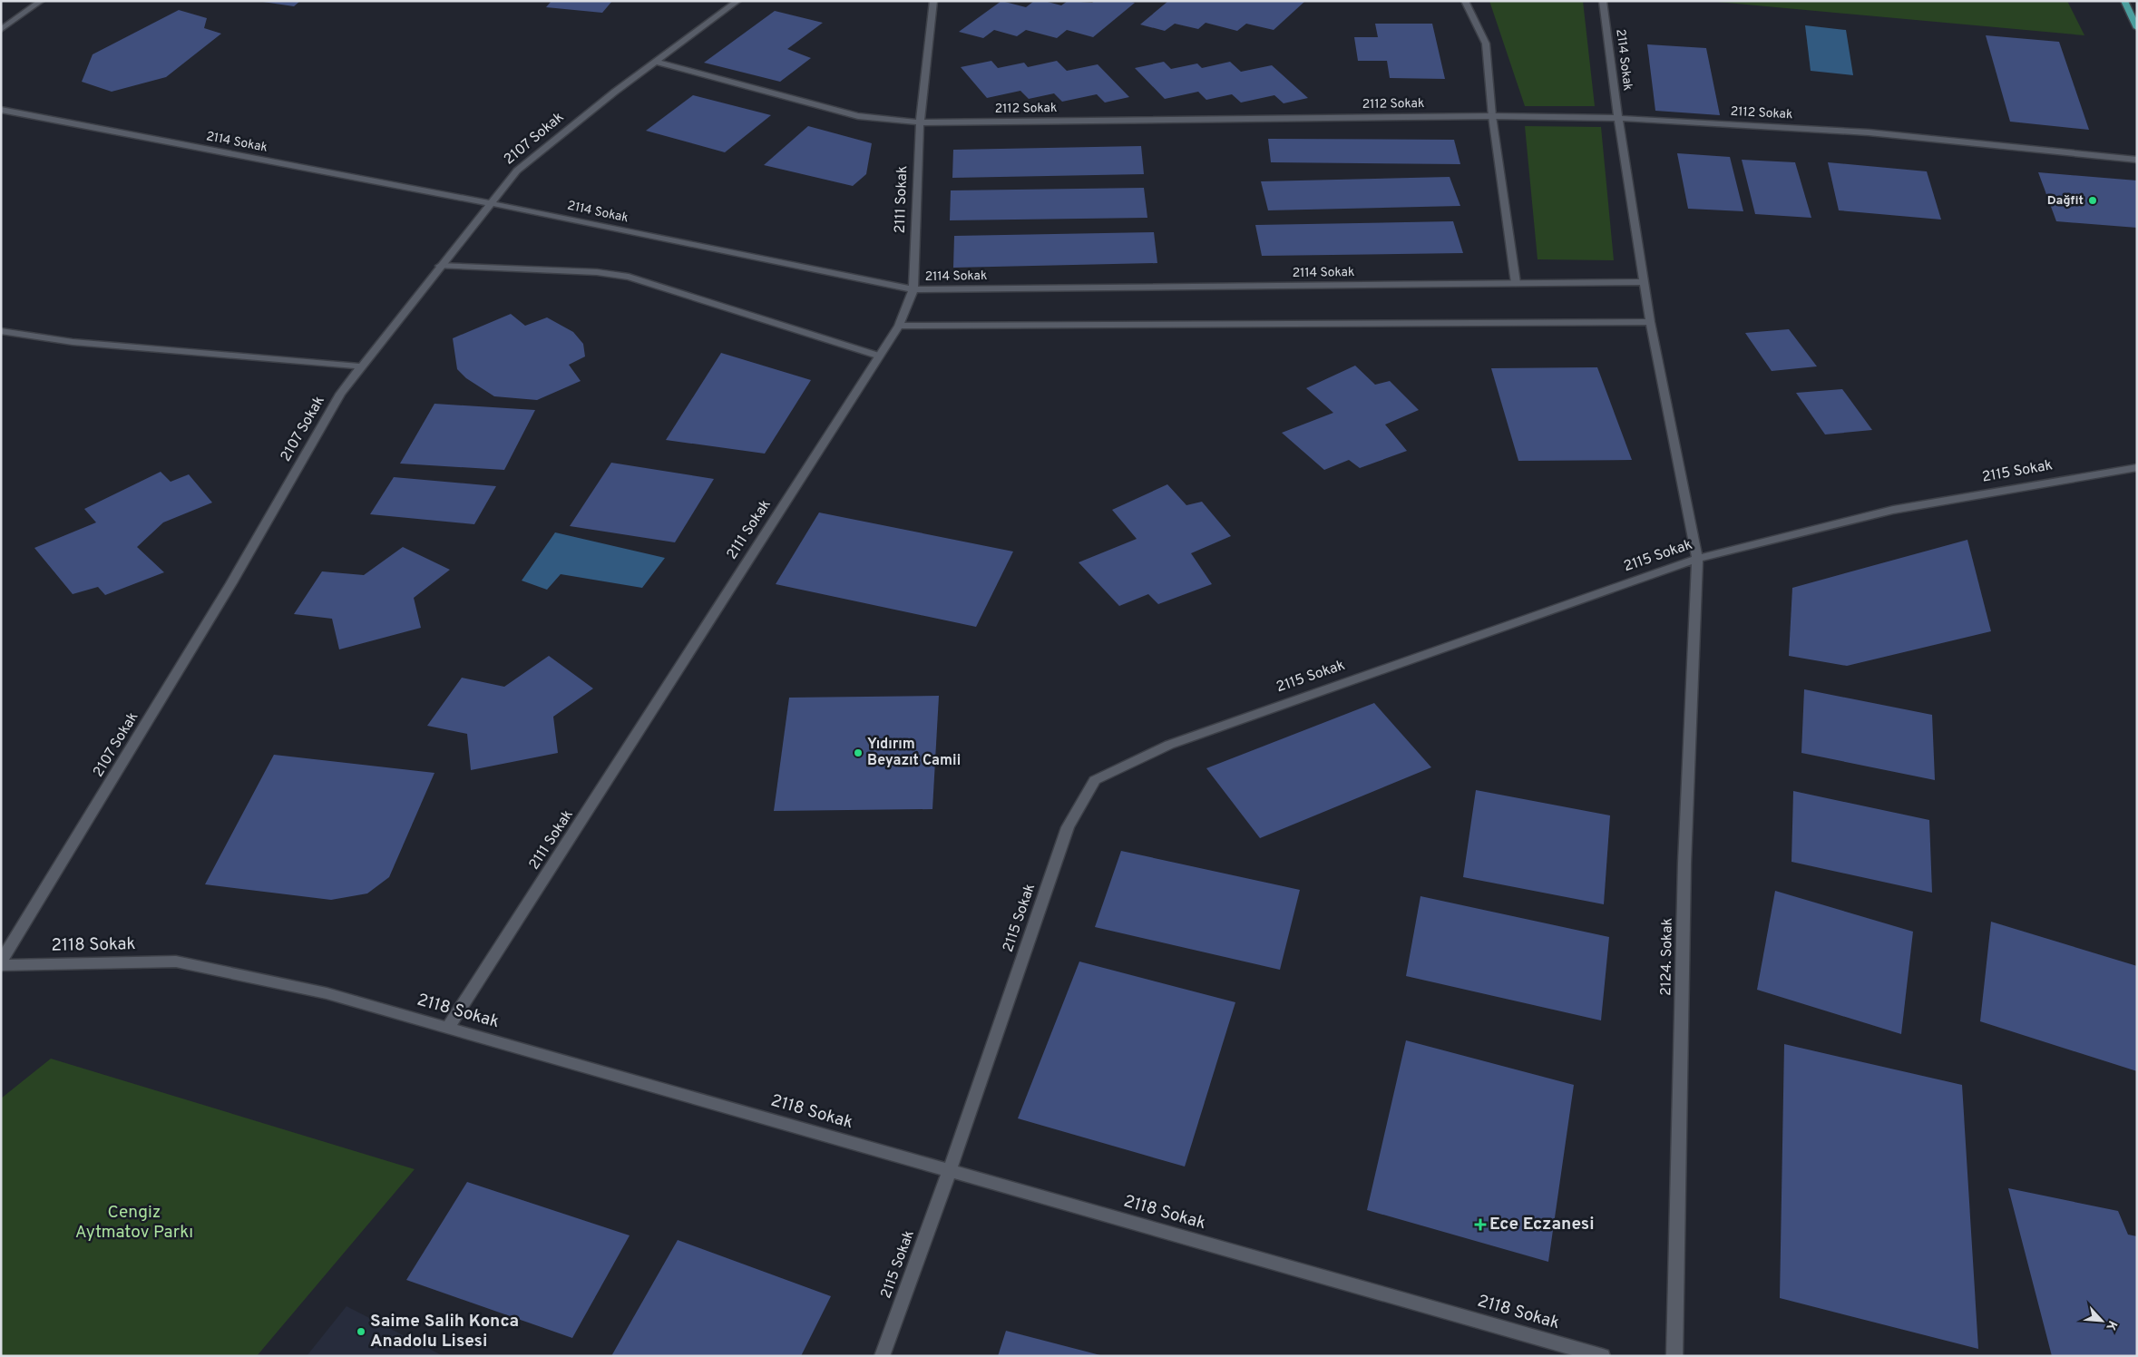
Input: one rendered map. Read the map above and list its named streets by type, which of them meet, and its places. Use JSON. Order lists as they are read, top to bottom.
{
  "streets": {
    "street": [
      "2114 Sokak",
      "2112 Sokak",
      "2107 Sokak",
      "2111 Sokak",
      "2115 Sokak",
      "2118 Sokak",
      "2124. Sokak"
    ]
  },
  "crossings": [
    ["2114 Sokak", "2112 Sokak"],
    ["2114 Sokak", "2107 Sokak"],
    ["2114 Sokak", "2111 Sokak"],
    ["2114 Sokak", "2124. Sokak"],
    ["2112 Sokak", "2107 Sokak"],
    ["2112 Sokak", "2111 Sokak"],
    ["2111 Sokak", "2118 Sokak"],
    ["2115 Sokak", "2118 Sokak"],
    ["2115 Sokak", "2124. Sokak"]
  ],
  "parks": ["Cengiz Aytmatov Parkı"],
  "places": {
    "other": ["Dağfit", "Yıdırım Beyazıt Camii", "Saime Salih Konca Anadolu Lisesi"],
    "health": ["Ece Eczanesi"]
  },
  "north": "bottom right"
}
